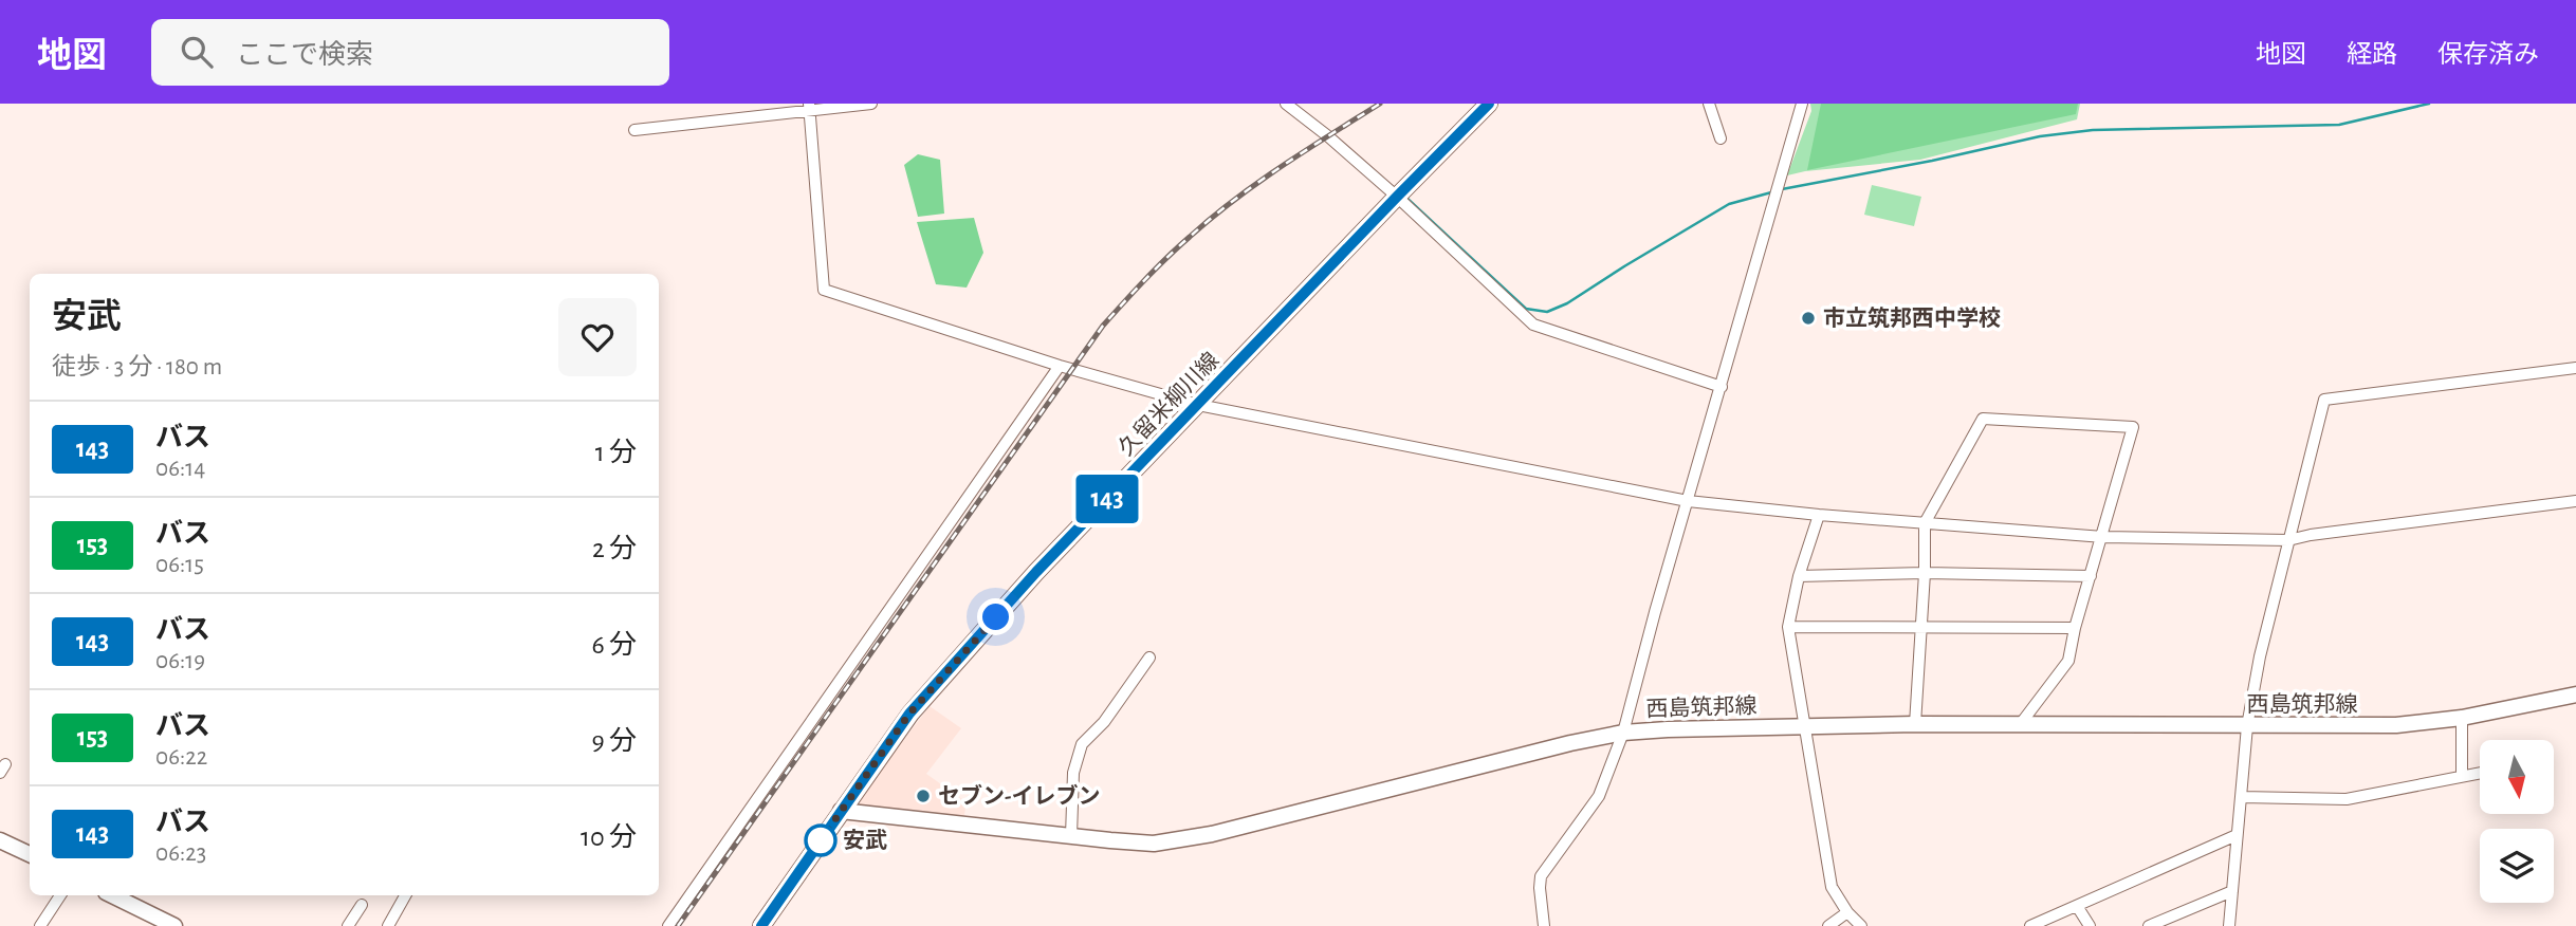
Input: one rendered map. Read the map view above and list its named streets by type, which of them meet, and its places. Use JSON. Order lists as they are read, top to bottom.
{
  "streets": {
    "main road": ["久留米柳川線", "西島筑邦線"]
  },
  "crossings": [
    ["久留米柳川線", "西島筑邦線"]
  ],
  "places": ["市立筑邦西中学校", "セブン-イレブン", "安武"],
  "lines": ["bus line 143"],
  "north": "bottom",
  "page": {
    "header": "地図",
    "search": "ここで検索",
    "nav": ["地図", "経路", "保存済み"],
    "on_map": "143",
    "heading": ["安武", "徒歩 · 3 分 · 180 m"],
    "list": [
      {
        "mark": "143",
        "name": "バス",
        "note": "06:14",
        "value": "1 分"
      },
      {
        "mark": "153",
        "name": "バス",
        "note": "06:15",
        "value": "2 分"
      },
      {
        "mark": "143",
        "name": "バス",
        "note": "06:19",
        "value": "6 分"
      },
      {
        "mark": "153",
        "name": "バス",
        "note": "06:22",
        "value": "9 分"
      },
      {
        "mark": "143",
        "name": "バス",
        "note": "06:23",
        "value": "10 分"
      }
    ]
  }
}
